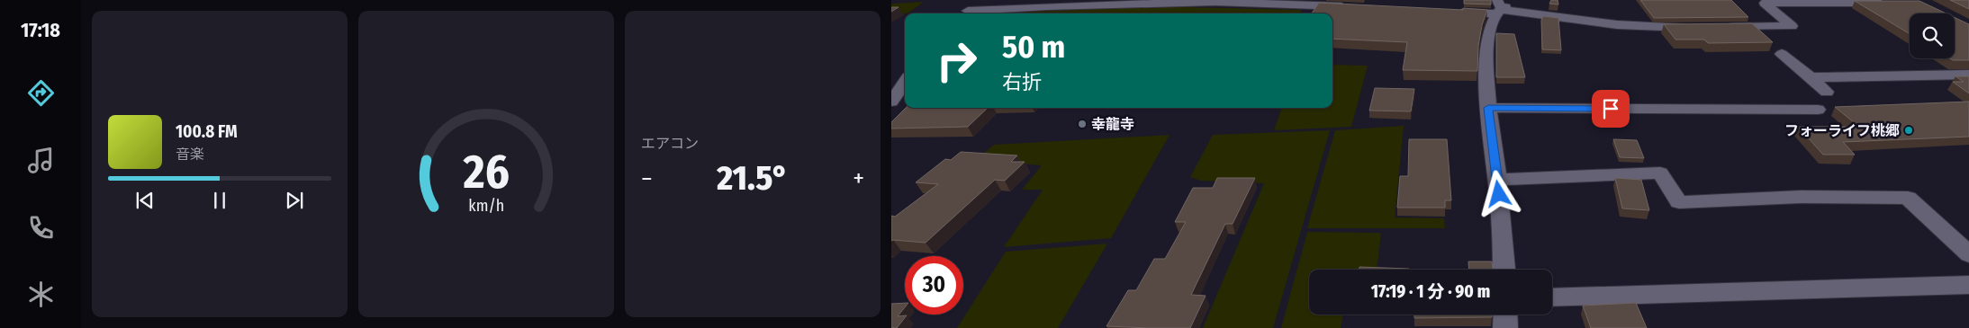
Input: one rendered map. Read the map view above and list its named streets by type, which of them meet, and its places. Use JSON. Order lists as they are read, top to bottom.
{
  "places": ["幸龍寺", "フォーライフ桃郷"],
  "page": {
    "tabs": "17:18",
    "tile": "エアコン",
    "turn": ["50 m", "右折"],
    "song": ["100.8 FM", "音楽"],
    "heat": ["−", "21.5°", "+"],
    "limit": "30",
    "trip": "17:19 · 1 分 · 90 m",
    "gauge": ["26", "km/h"]
  }
}
